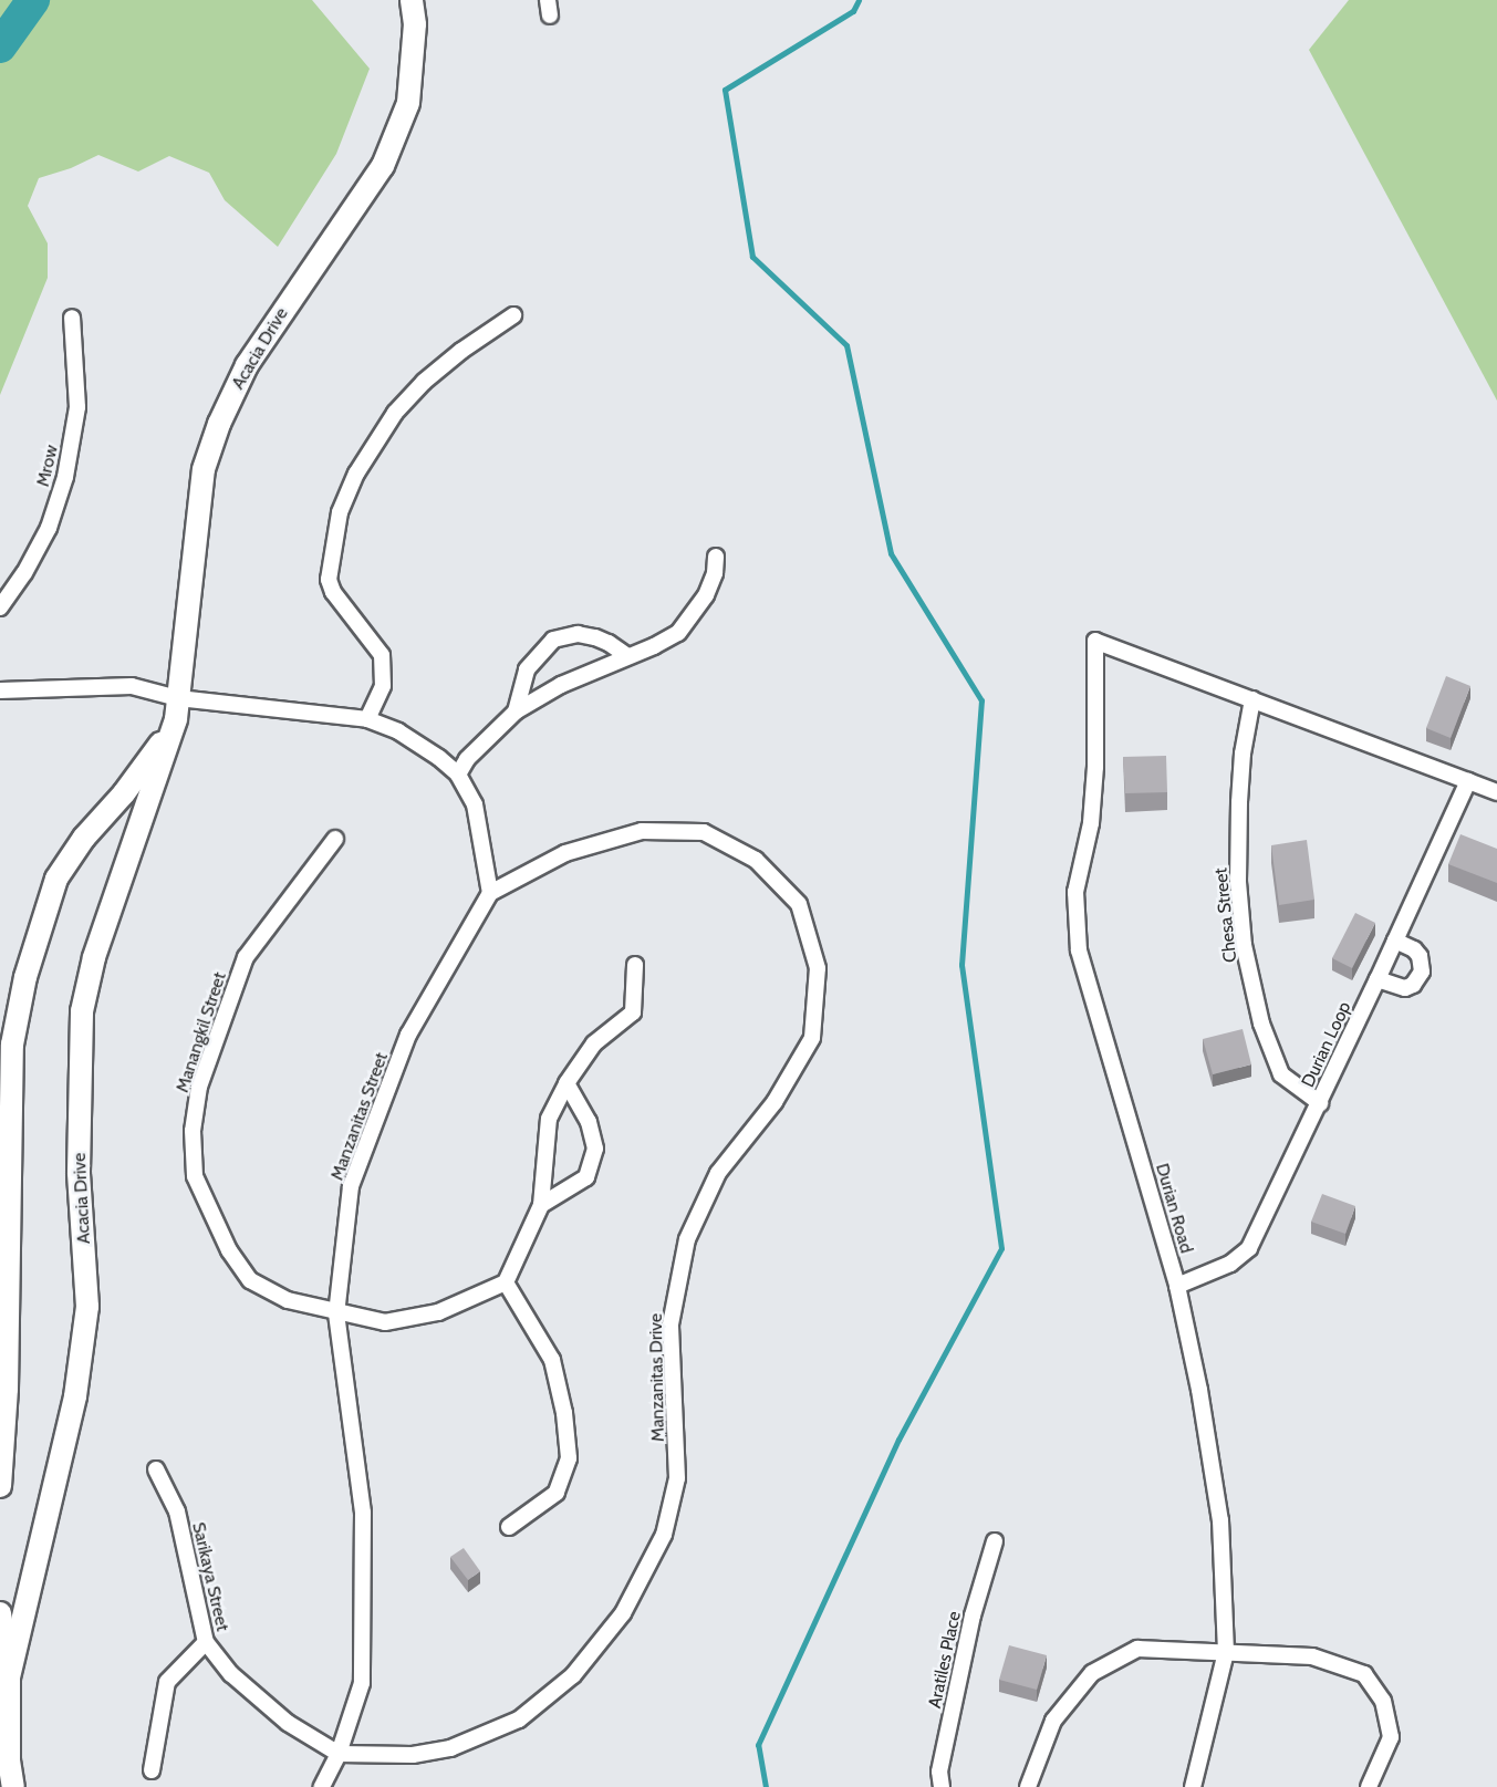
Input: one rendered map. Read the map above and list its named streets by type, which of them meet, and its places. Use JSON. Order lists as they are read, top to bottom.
{
  "streets": {
    "street": [
      "Acacia Drive",
      "Mrow",
      "Chesa Street",
      "Manangkil Street",
      "Durian Loop",
      "Manzanitas Street",
      "Durian Road",
      "Manzanitas Drive",
      "Sarikaya Street",
      "Aratiles Place"
    ]
  },
  "crossings": [
    ["Chesa Street", "Durian Loop"],
    ["Chesa Street", "Durian Road"],
    ["Manangkil Street", "Manzanitas Street"],
    ["Durian Loop", "Durian Road"],
    ["Manzanitas Street", "Manzanitas Drive"],
    ["Manzanitas Street", "Sarikaya Street"],
    ["Manzanitas Drive", "Sarikaya Street"]
  ]
}
